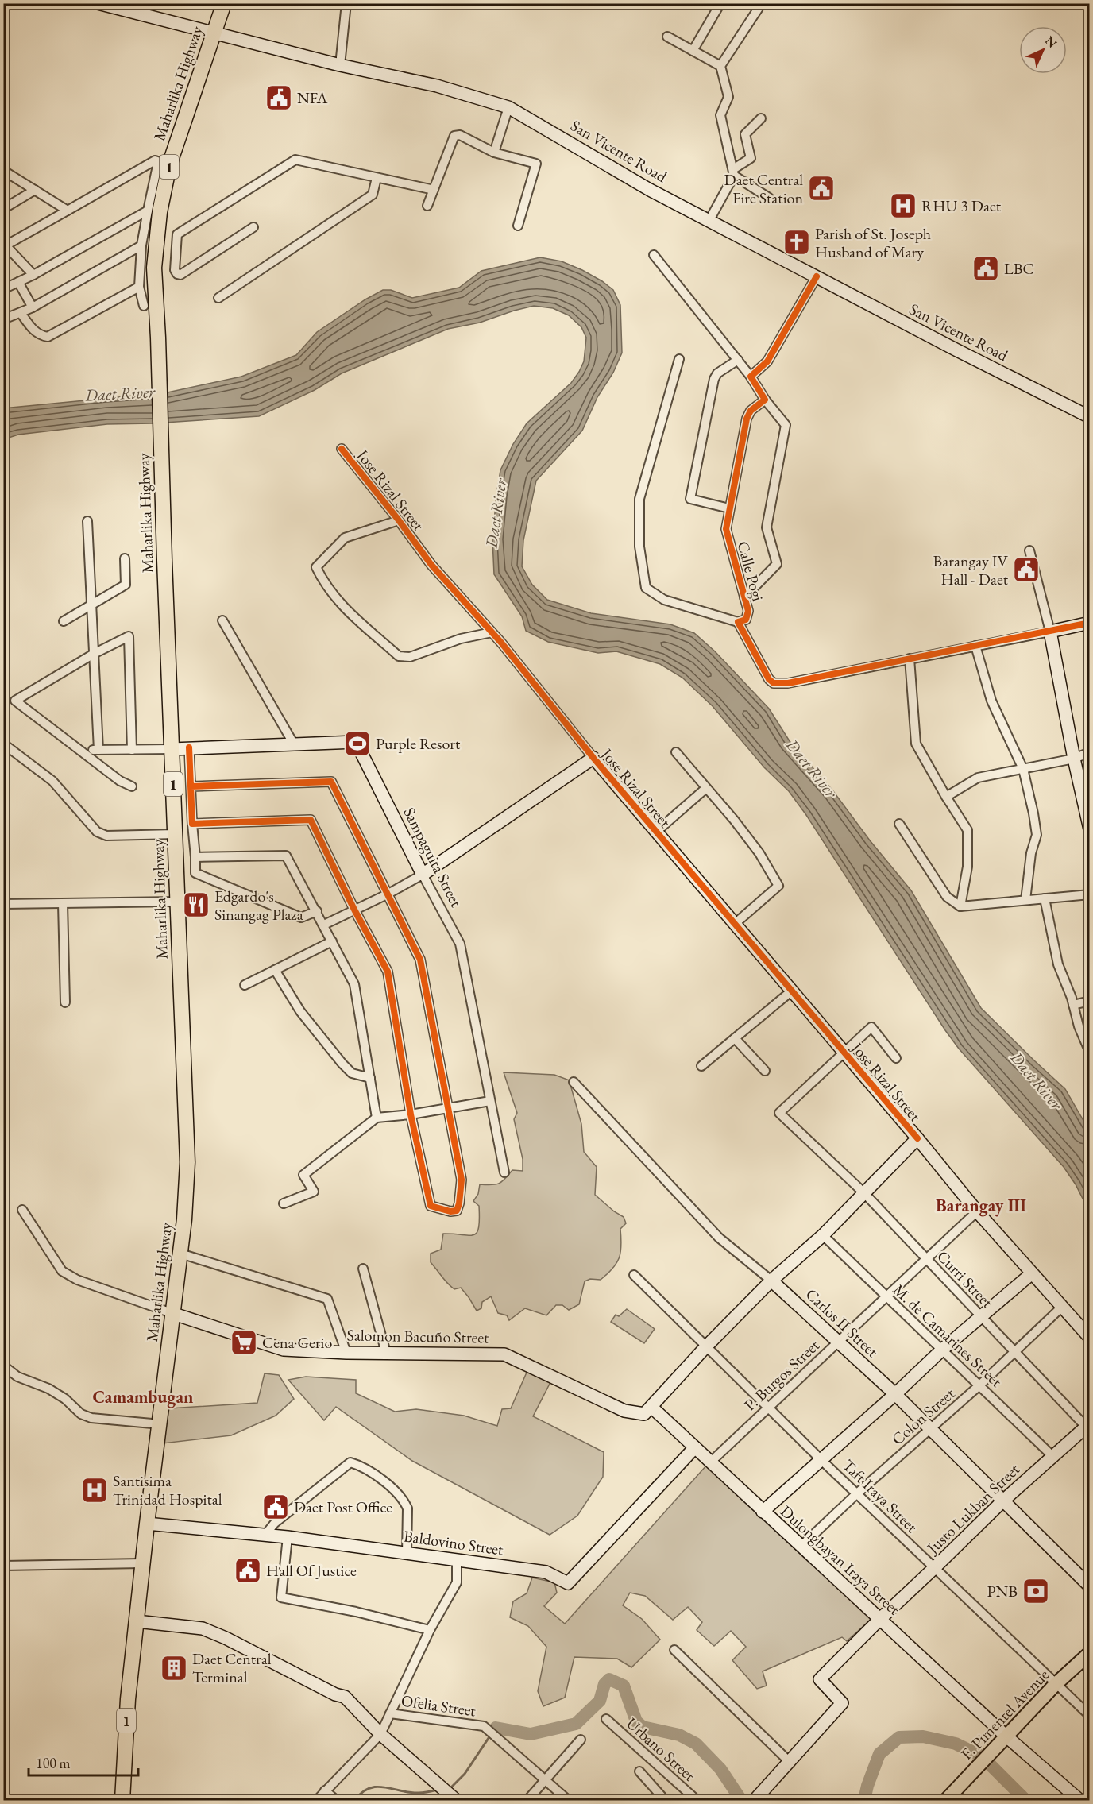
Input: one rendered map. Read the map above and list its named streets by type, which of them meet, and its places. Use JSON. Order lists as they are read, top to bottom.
{
  "streets": {
    "highway": ["Maharlika Highway", "1"],
    "main road": ["F. Pimentel Avenue"],
    "street": [
      "San Vicente Road",
      "Jose Rizal Street",
      "Calle Pogi",
      "Sampaguita Street",
      "Curri Street",
      "Carlos II Street",
      "M. de Camarines Street",
      "Salomon Bacuño Street",
      "P. Burgos Street",
      "Colon Street",
      "Taft Iraya Street",
      "Justo Lukban Street",
      "Baldovino Street",
      "Dulongbayan Iraya Street",
      "Ofelia Street",
      "Urbano Street"
    ]
  },
  "crossings": [
    ["Maharlika Highway", "San Vicente Road"],
    ["Maharlika Highway", "Sampaguita Street"],
    ["Maharlika Highway", "Salomon Bacuño Street"],
    ["Maharlika Highway", "Baldovino Street"],
    ["Jose Rizal Street", "Curri Street"],
    ["Jose Rizal Street", "P. Burgos Street"],
    ["Jose Rizal Street", "Colon Street"],
    ["Curri Street", "P. Burgos Street"],
    ["Curri Street", "Colon Street"],
    ["Curri Street", "Justo Lukban Street"],
    ["Carlos II Street", "P. Burgos Street"],
    ["Carlos II Street", "Colon Street"],
    ["Carlos II Street", "Justo Lukban Street"],
    ["M. de Camarines Street", "P. Burgos Street"],
    ["M. de Camarines Street", "Colon Street"],
    ["M. de Camarines Street", "Justo Lukban Street"],
    ["Salomon Bacuño Street", "Dulongbayan Iraya Street"],
    ["P. Burgos Street", "Taft Iraya Street"],
    ["P. Burgos Street", "Dulongbayan Iraya Street"],
    ["Colon Street", "Taft Iraya Street"],
    ["Colon Street", "Dulongbayan Iraya Street"],
    ["Taft Iraya Street", "Justo Lukban Street"],
    ["Taft Iraya Street", "F. Pimentel Avenue"],
    ["Justo Lukban Street", "Dulongbayan Iraya Street"],
    ["Baldovino Street", "Dulongbayan Iraya Street"],
    ["Dulongbayan Iraya Street", "F. Pimentel Avenue"]
  ],
  "districts": ["Barangay Ⅲ", "Camambugan"],
  "water": ["Daet River"],
  "places": {
    "public building": [
      "NFA",
      "Daet Central Fire Station",
      "LBC",
      "Barangay IV Hall - Daet",
      "Daet Post Office",
      "Hall Of Justice"
    ],
    "hospital": ["RHU 3 Daet", "Santisima Trinidad Hospital"],
    "church": ["Parish of St. Joseph Husband of Mary"],
    "sports": ["Purple Resort"],
    "restaurant": ["Edgardo's Sinangag Plaza"],
    "supermarket": ["Cena Gerio"],
    "bank": ["PNB"],
    "building": ["Daet Central Terminal"]
  },
  "scale_bar": "100 m",
  "north": "top right"
}
